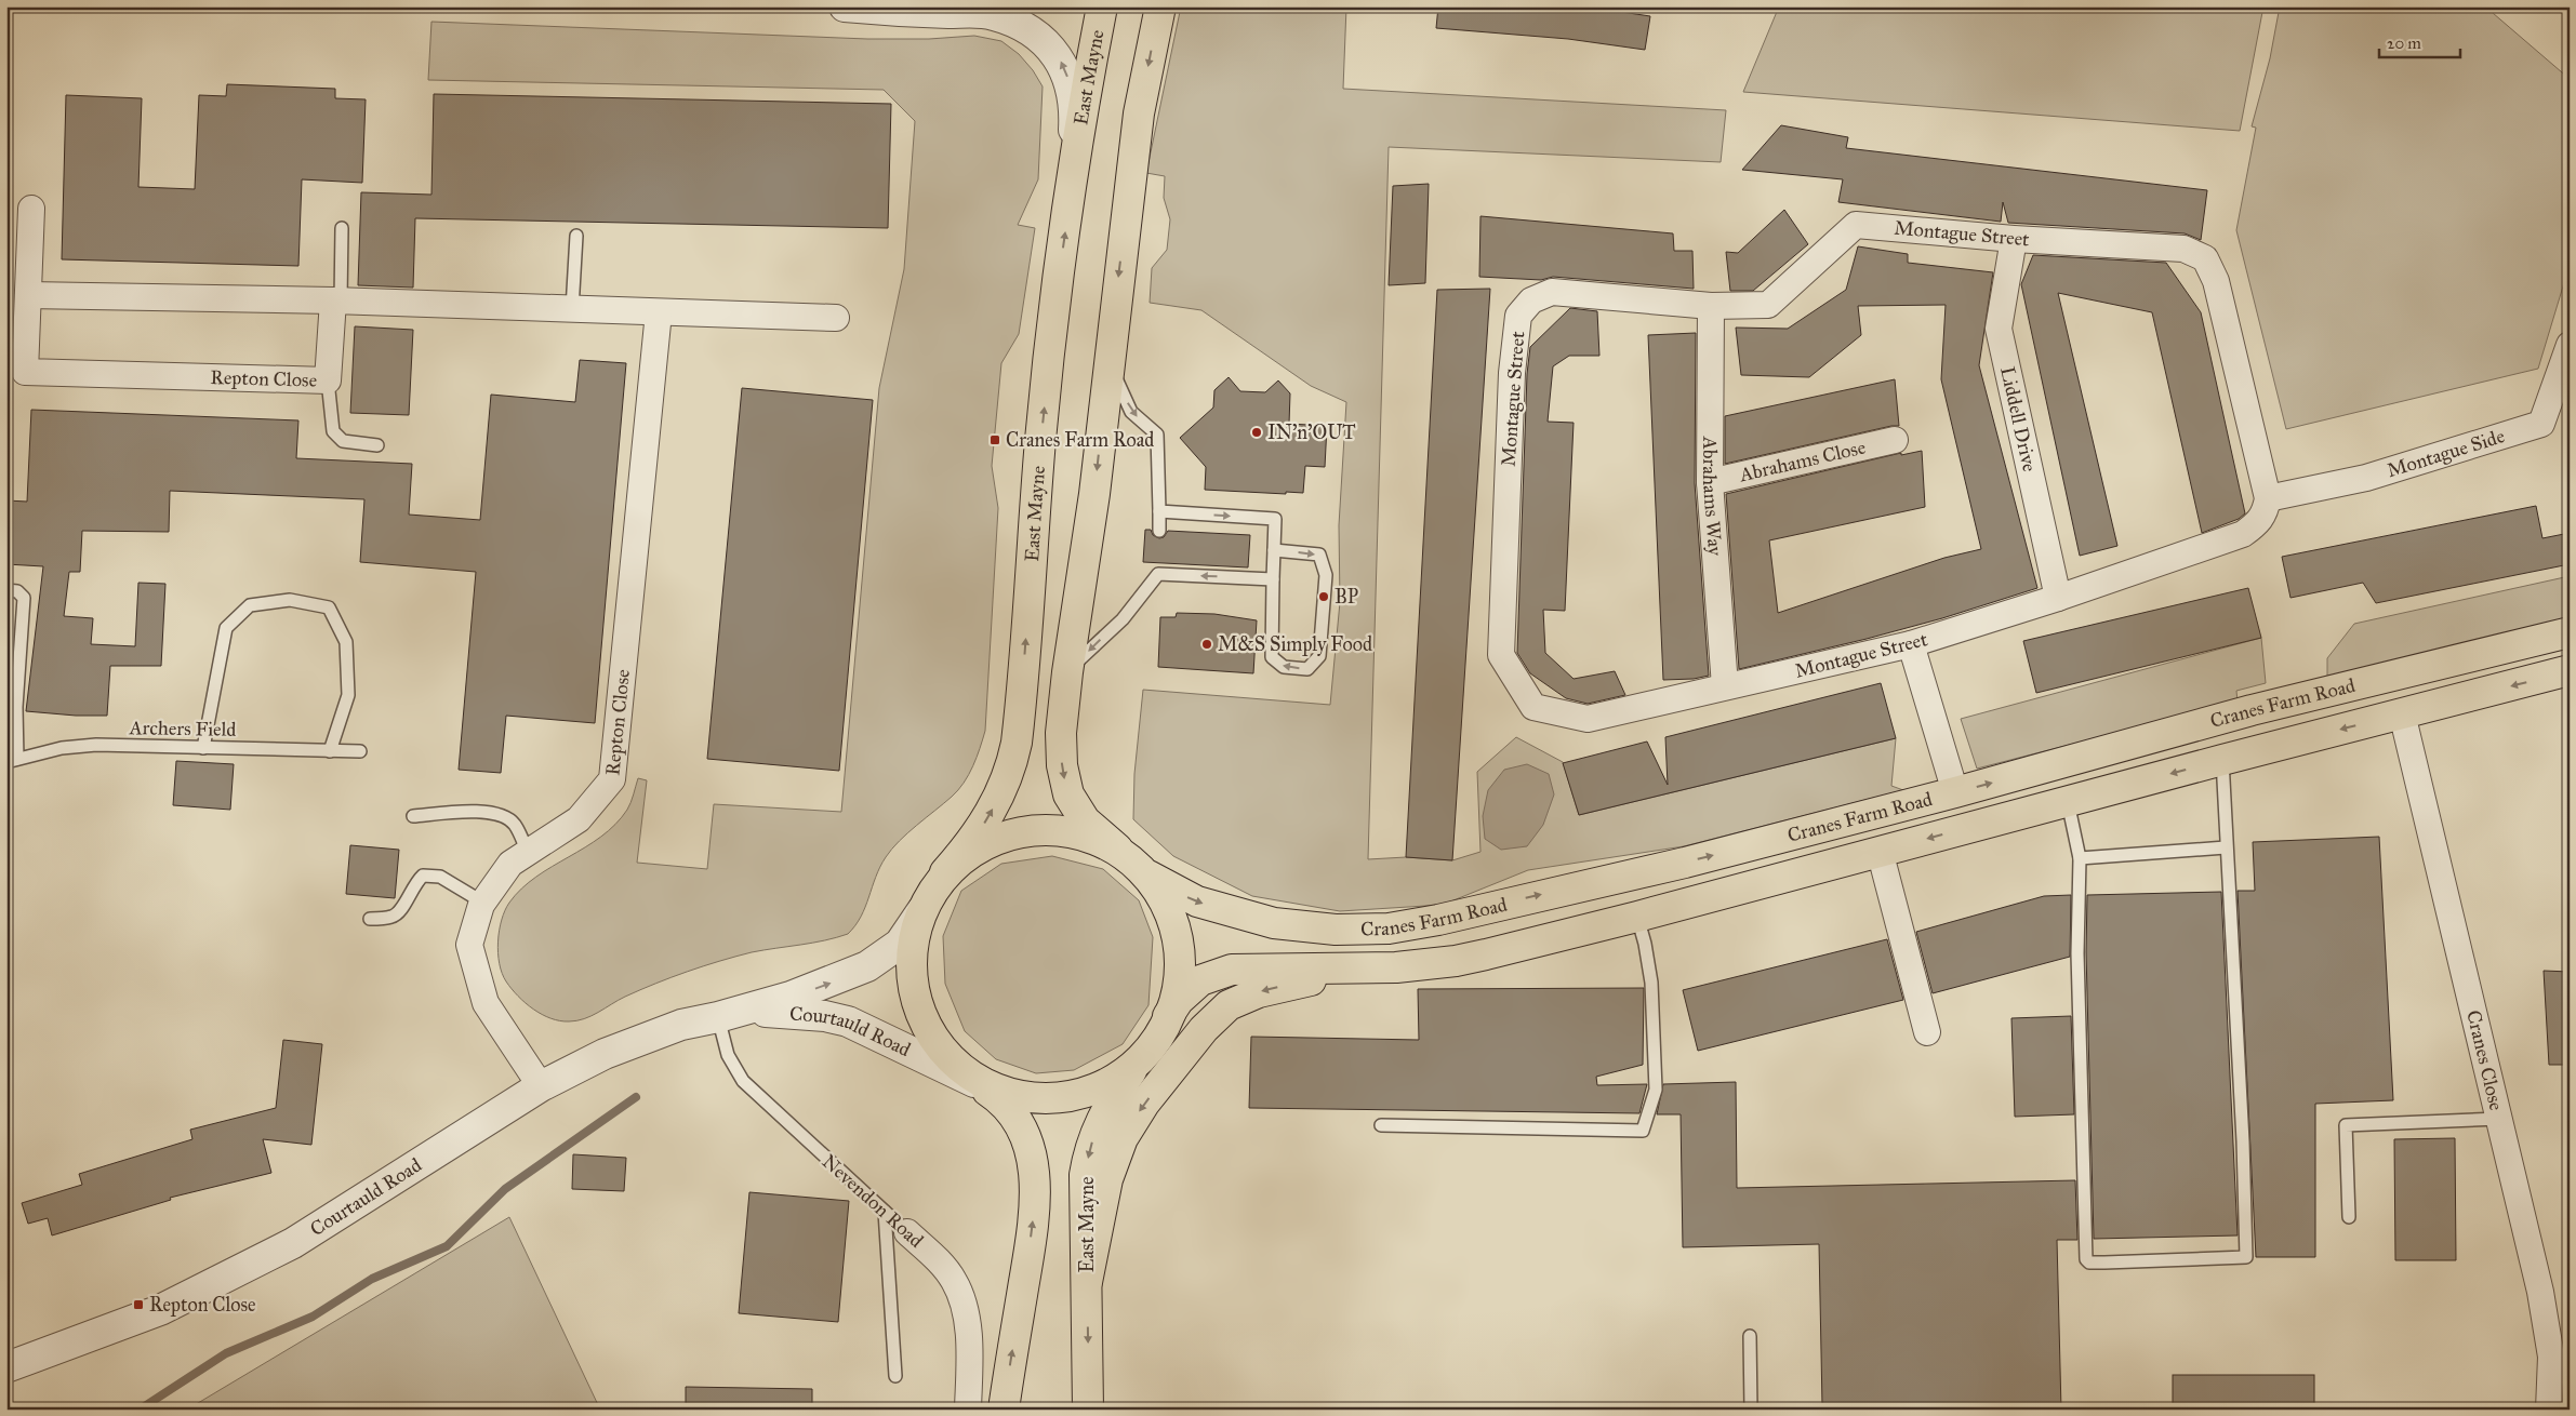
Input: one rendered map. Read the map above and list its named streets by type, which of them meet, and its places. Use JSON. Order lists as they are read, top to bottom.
{
  "streets": {
    "main road": ["East Mayne", "Cranes Farm Road"],
    "street": [
      "Montague Street",
      "Repton Close",
      "Liddell Drive",
      "Montague Side",
      "Abrahams Close",
      "Abrahams Way",
      "Courtauld Road",
      "Cranes Close",
      "Nevendon Road"
    ],
    "lane": ["Archers Field"]
  },
  "crossings": [
    ["Montague Street", "Liddell Drive"],
    ["Montague Street", "Montague Side"],
    ["Montague Street", "Abrahams Way"],
    ["Repton Close", "Courtauld Road"],
    ["Abrahams Close", "Abrahams Way"],
    ["Cranes Farm Road", "Cranes Close"],
    ["Courtauld Road", "Nevendon Road"]
  ],
  "places": {
    "other": ["IN'n'OUT", "BP", "M&S Simply Food"],
    "transit": ["Cranes Farm Road", "Repton Close"]
  },
  "scale_bar": "20 m"
}
